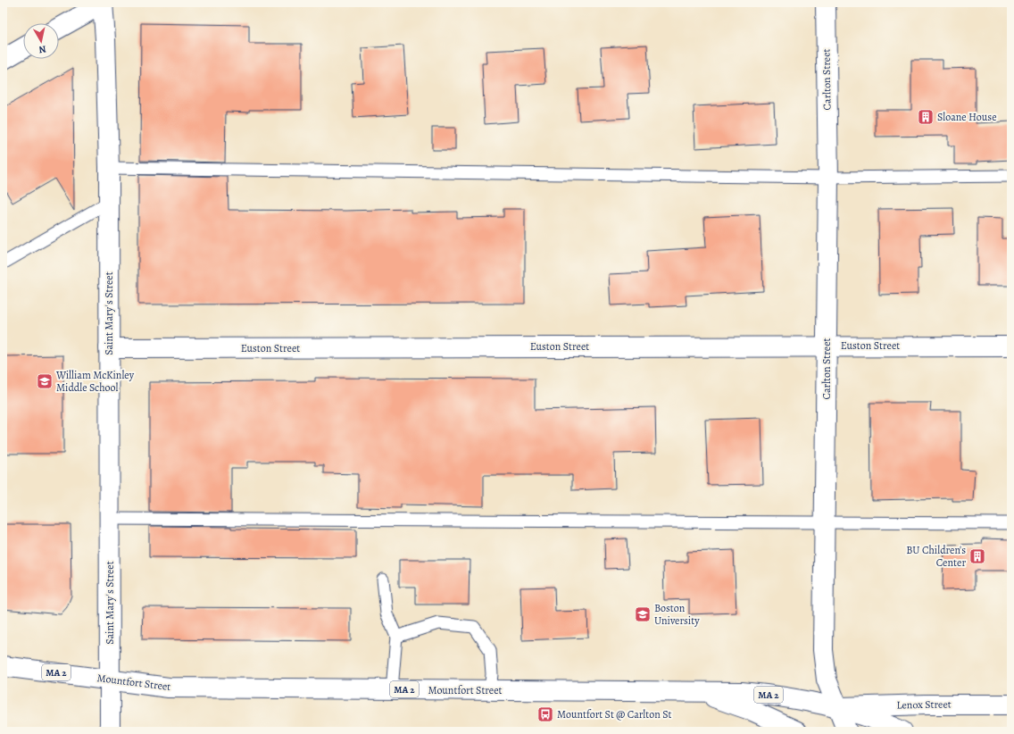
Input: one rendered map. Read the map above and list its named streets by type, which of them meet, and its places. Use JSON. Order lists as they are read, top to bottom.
{
  "streets": {
    "main road": [
      "Carlton Street",
      "Saint Mary's Street",
      "Euston Street",
      "MA 2",
      "Mountfort Street",
      "Lenox Street"
    ]
  },
  "crossings": [
    ["Carlton Street", "Euston Street"],
    ["Carlton Street", "Mountfort Street"],
    ["Carlton Street", "Lenox Street"],
    ["Saint Mary's Street", "Euston Street"],
    ["Saint Mary's Street", "Mountfort Street"],
    ["MA 2", "Mountfort Street"],
    ["Mountfort Street", "Lenox Street"]
  ],
  "places": {
    "building": ["Sloane House", "BU Children's Center"],
    "school or university": ["William McKinley Middle School", "Boston University"],
    "bus stop": ["Mountfort St @ Carlton St"]
  },
  "north": "bottom"
}
